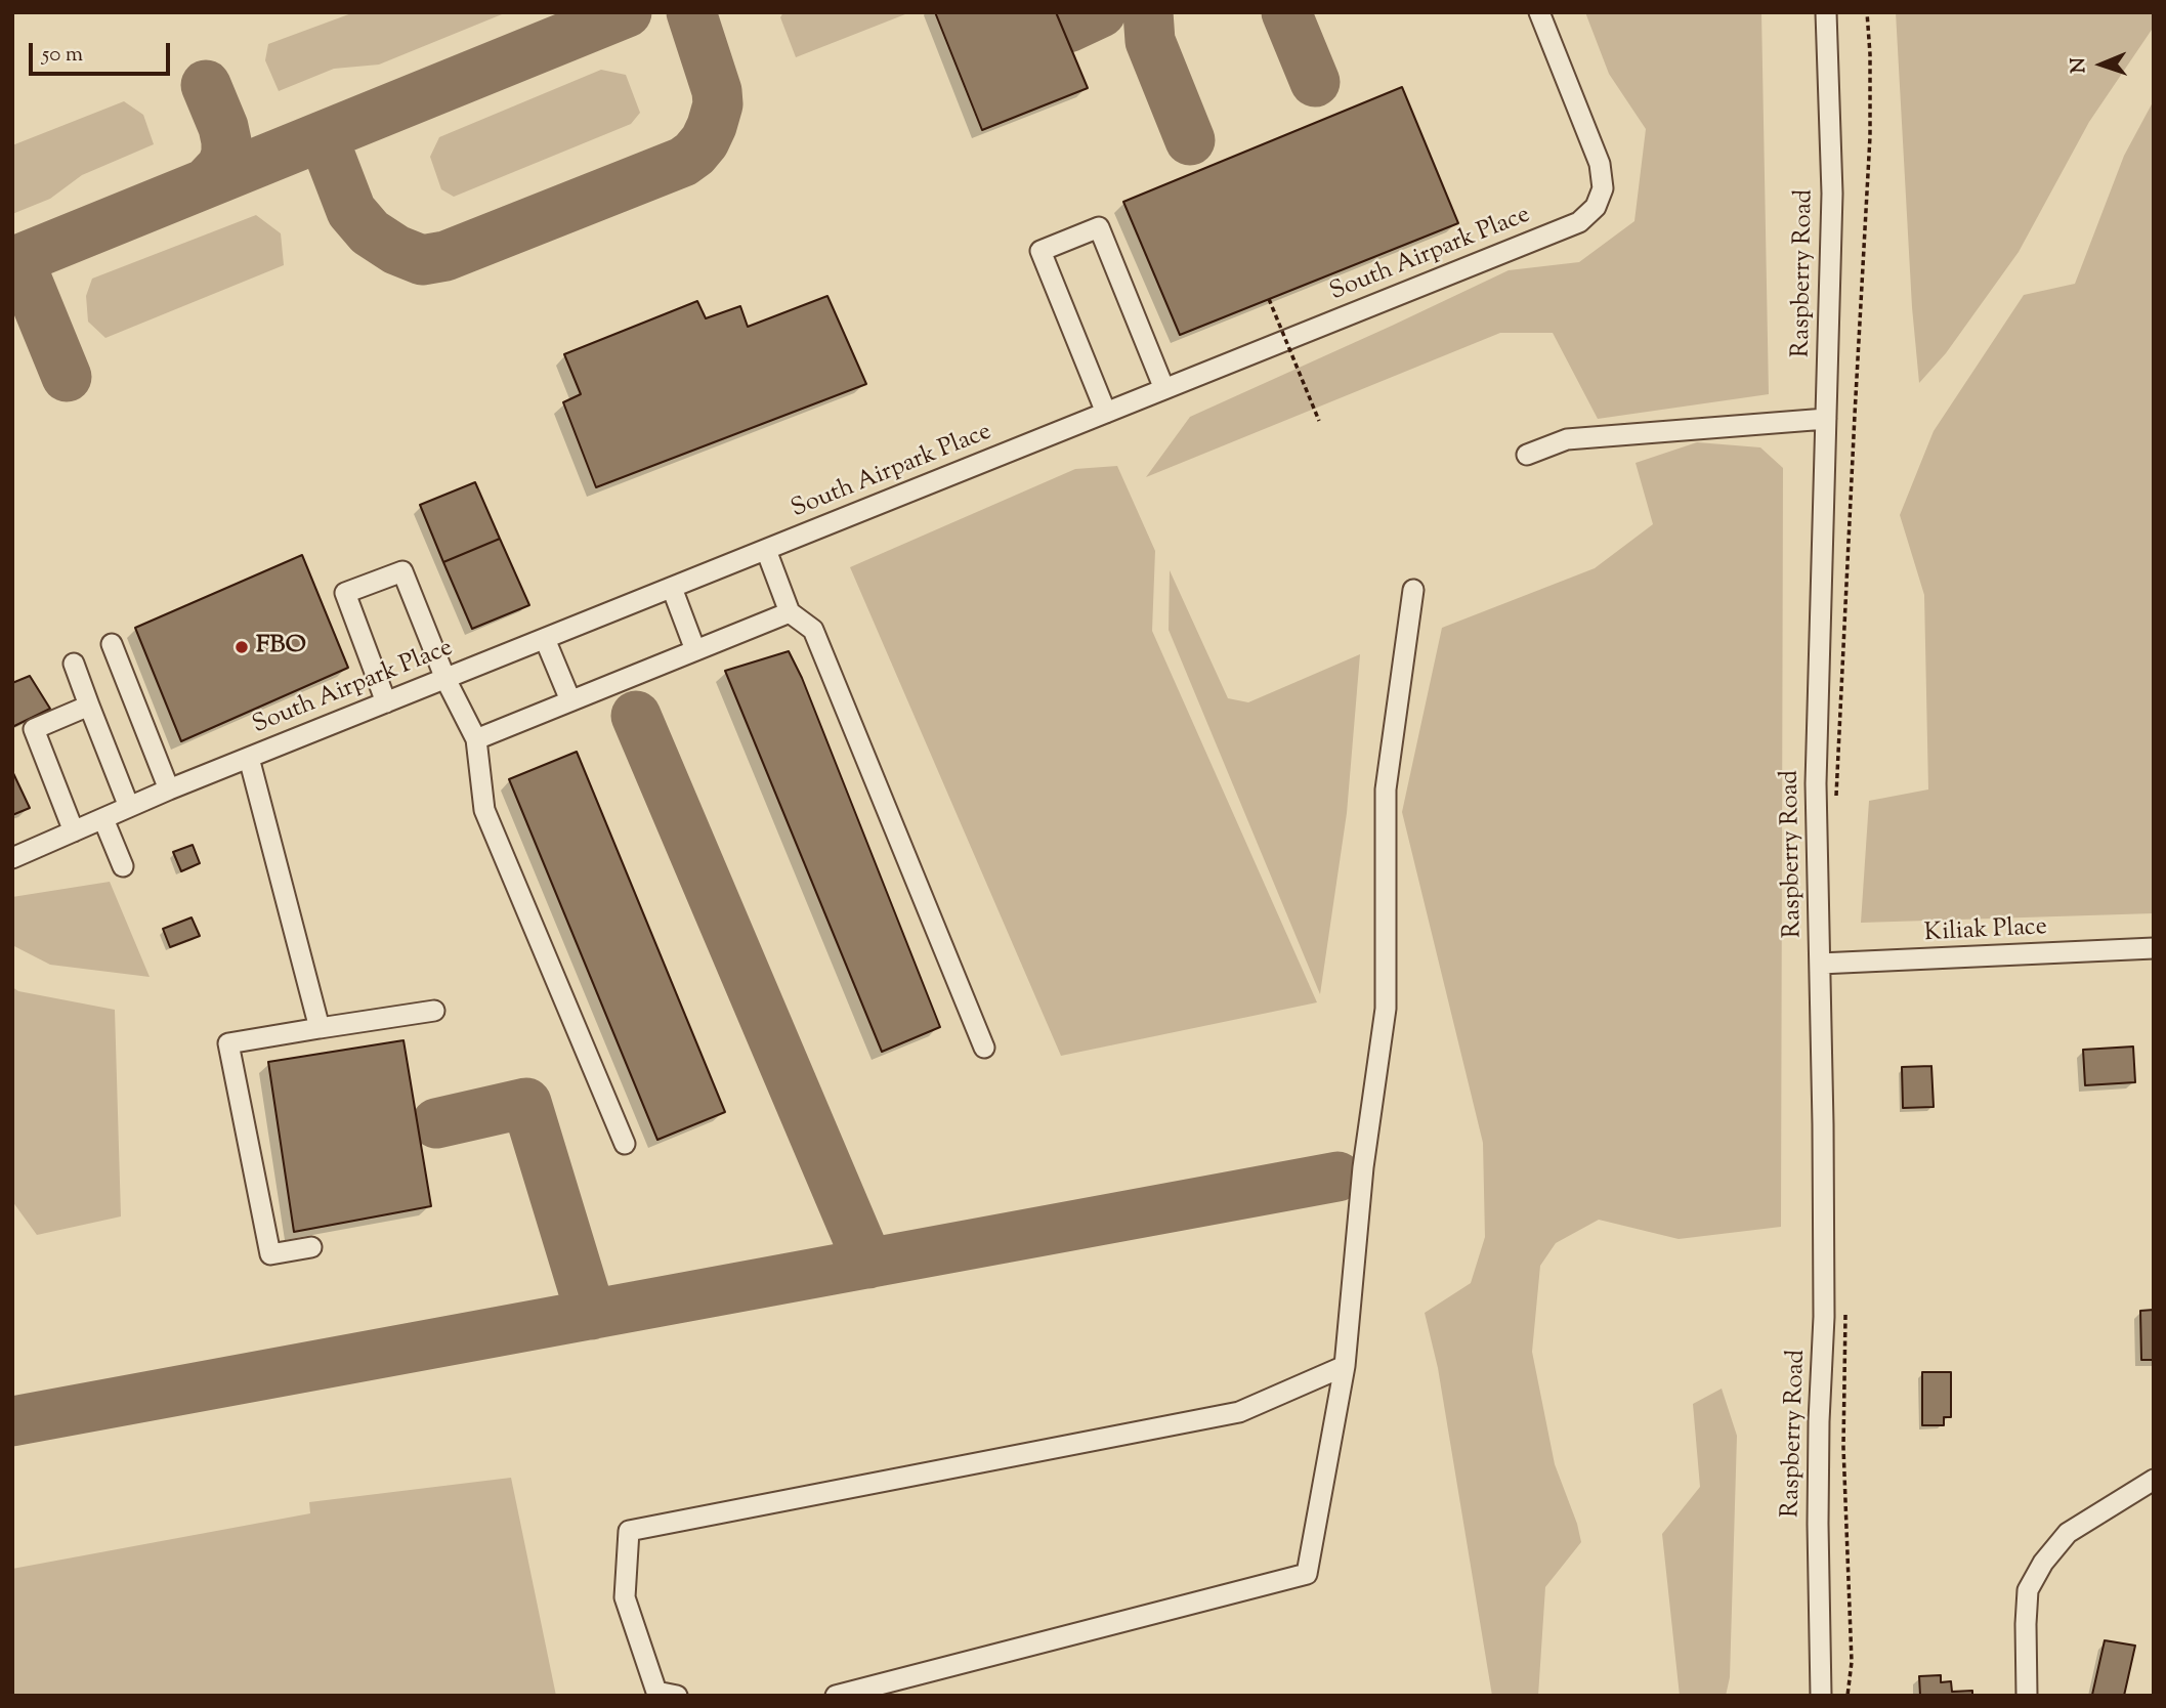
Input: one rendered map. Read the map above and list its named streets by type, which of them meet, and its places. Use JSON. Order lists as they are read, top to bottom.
{
  "streets": {
    "street": ["South Airpark Place", "Raspberry Road", "Kiliak Place"]
  },
  "crossings": [
    ["Raspberry Road", "Kiliak Place"]
  ],
  "places": ["FBO"],
  "scale_bar": "50 m",
  "north": "left"
}
